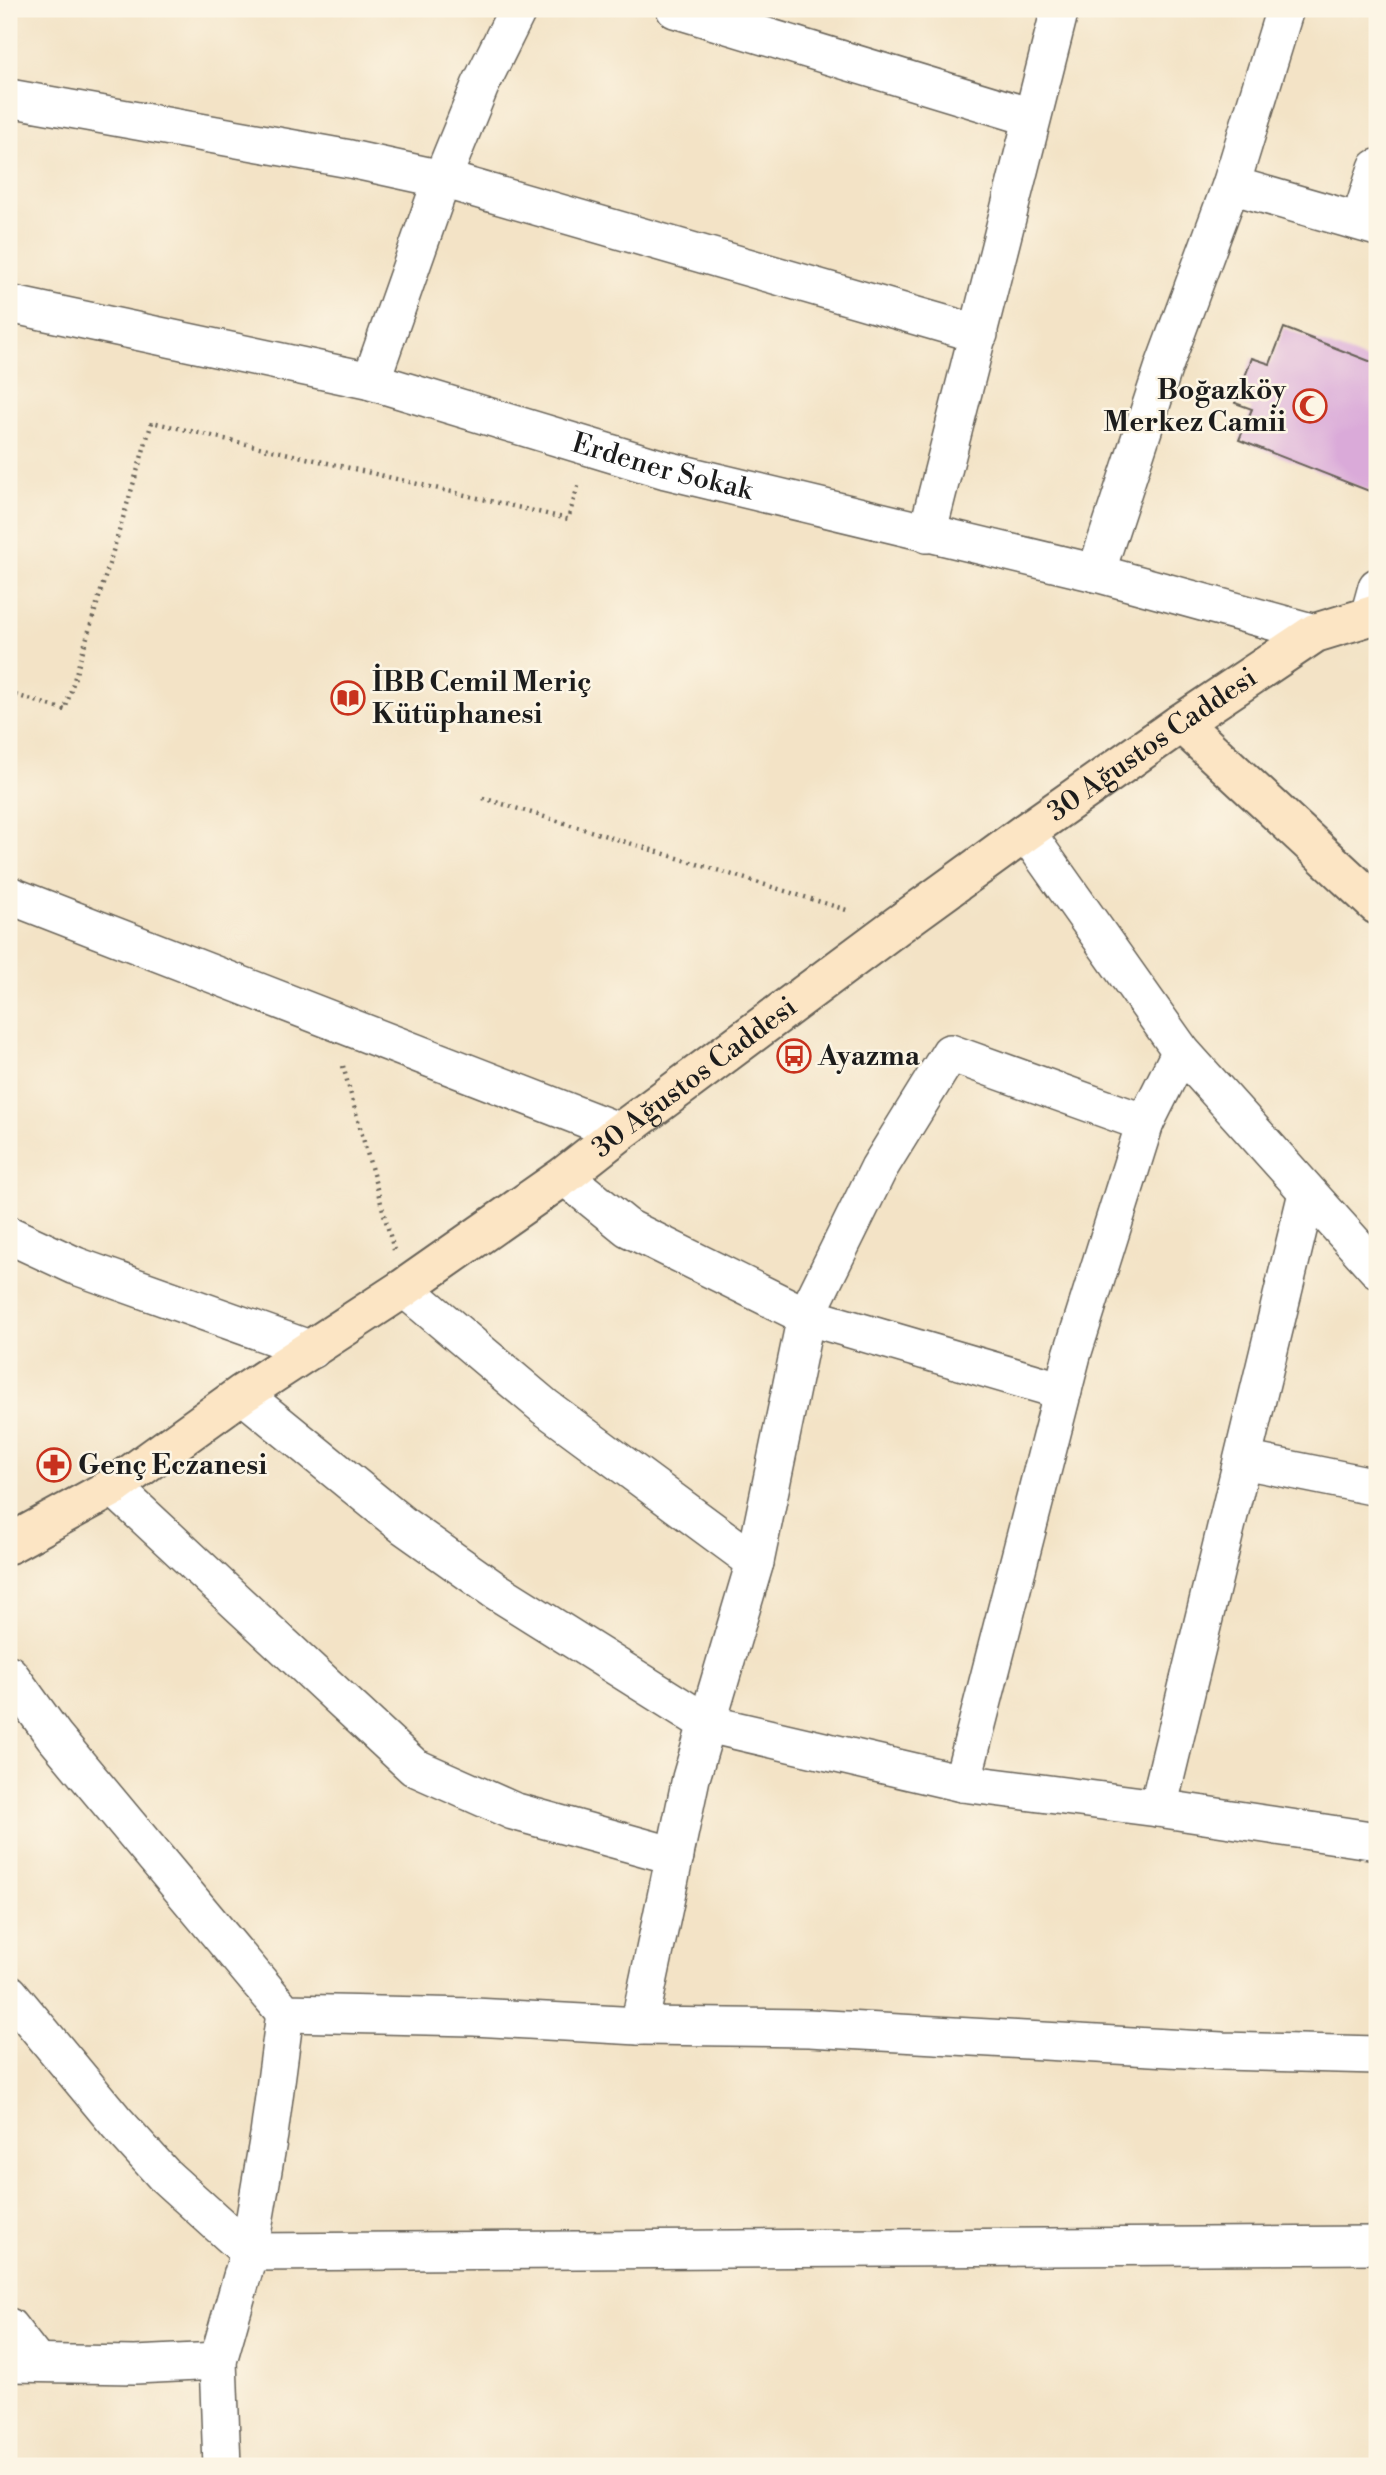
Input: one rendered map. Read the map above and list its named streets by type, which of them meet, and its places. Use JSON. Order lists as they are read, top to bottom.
{
  "streets": {
    "main road": ["30 Ağustos Caddesi"],
    "street": ["Erdener Sokak"]
  },
  "crossings": [
    ["Erdener Sokak", "30 Ağustos Caddesi"]
  ],
  "places": {
    "mosque": ["Boğazköy Merkez Camii"],
    "library": ["İBB Cemil Meriç Kütüphanesi"],
    "bus stop": ["Ayazma"],
    "pharmacy": ["Genç Eczanesi"]
  }
}
